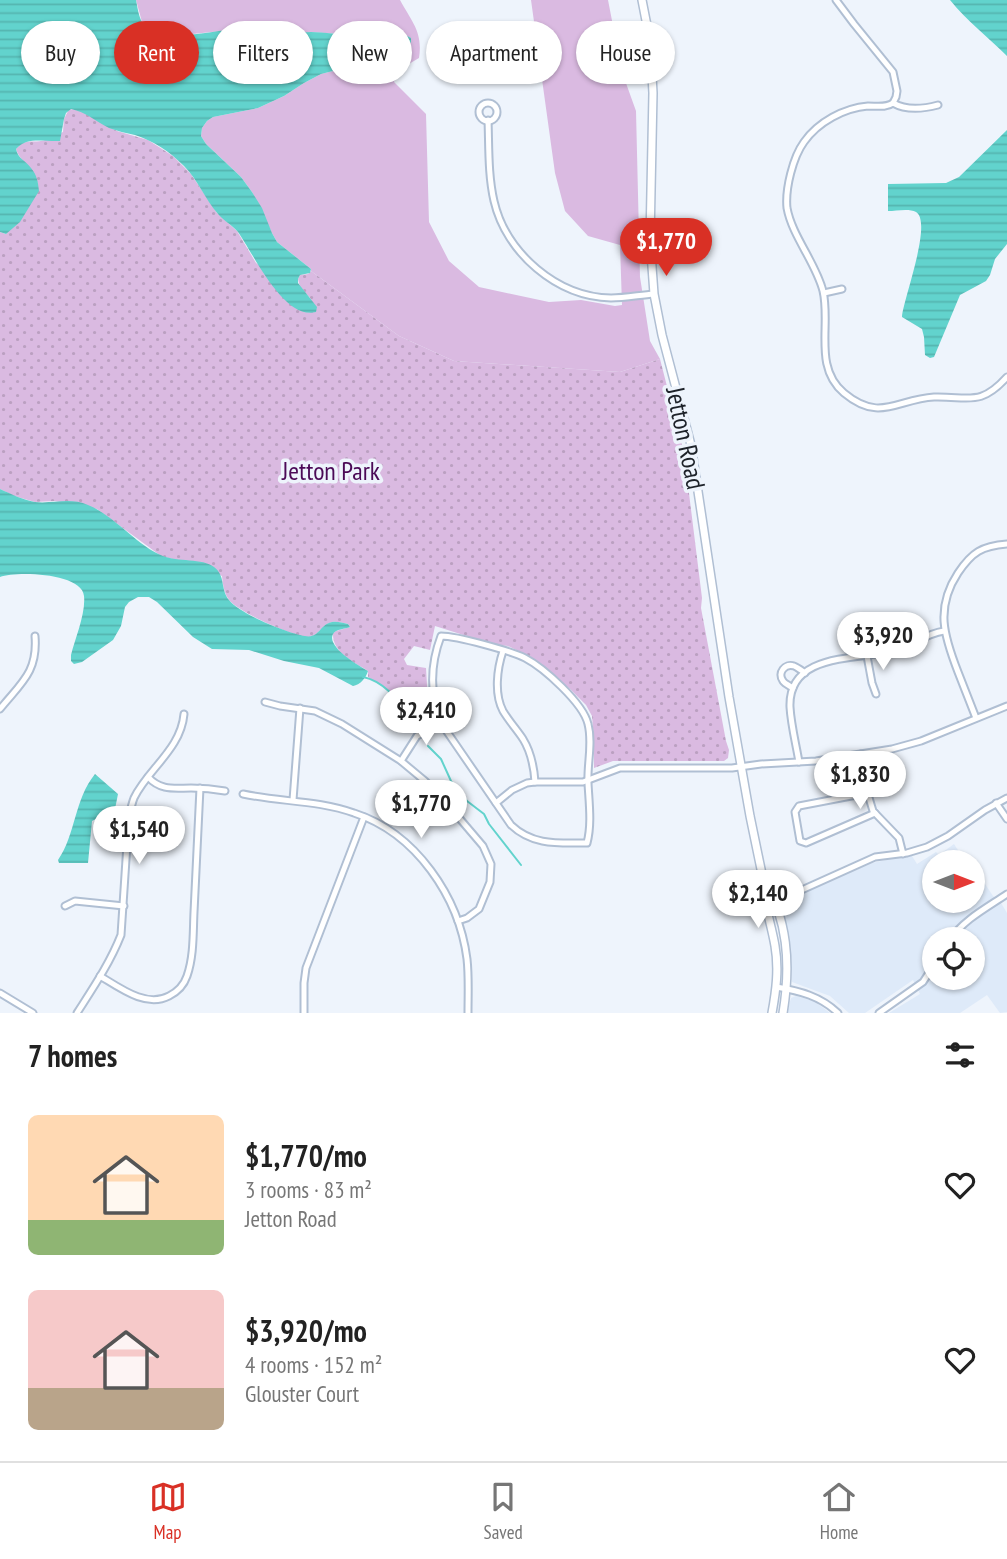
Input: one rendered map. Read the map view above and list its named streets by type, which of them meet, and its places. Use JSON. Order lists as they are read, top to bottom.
{
  "streets": {
    "street": ["Jetton Road"]
  },
  "parks": ["Jetton Park"],
  "north": "right",
  "page": {
    "chip": [
      "Buy",
      "Rent",
      "Filters",
      "New",
      "Apartment",
      "House"
    ],
    "price": [
      "$1,770",
      "$3,920",
      "$2,410",
      "$1,830",
      "$1,770",
      "$1,540",
      "$2,140"
    ],
    "heading": "7 homes",
    "list": [
      {
        "name": "$1,770/mo",
        "note": "3 rooms · 83 m² · Jetton Road"
      },
      {
        "name": "$3,920/mo",
        "note": "4 rooms · 152 m² · Glouster Court"
      }
    ],
    "tabs": ["Map", "Saved", "Home"]
  }
}
